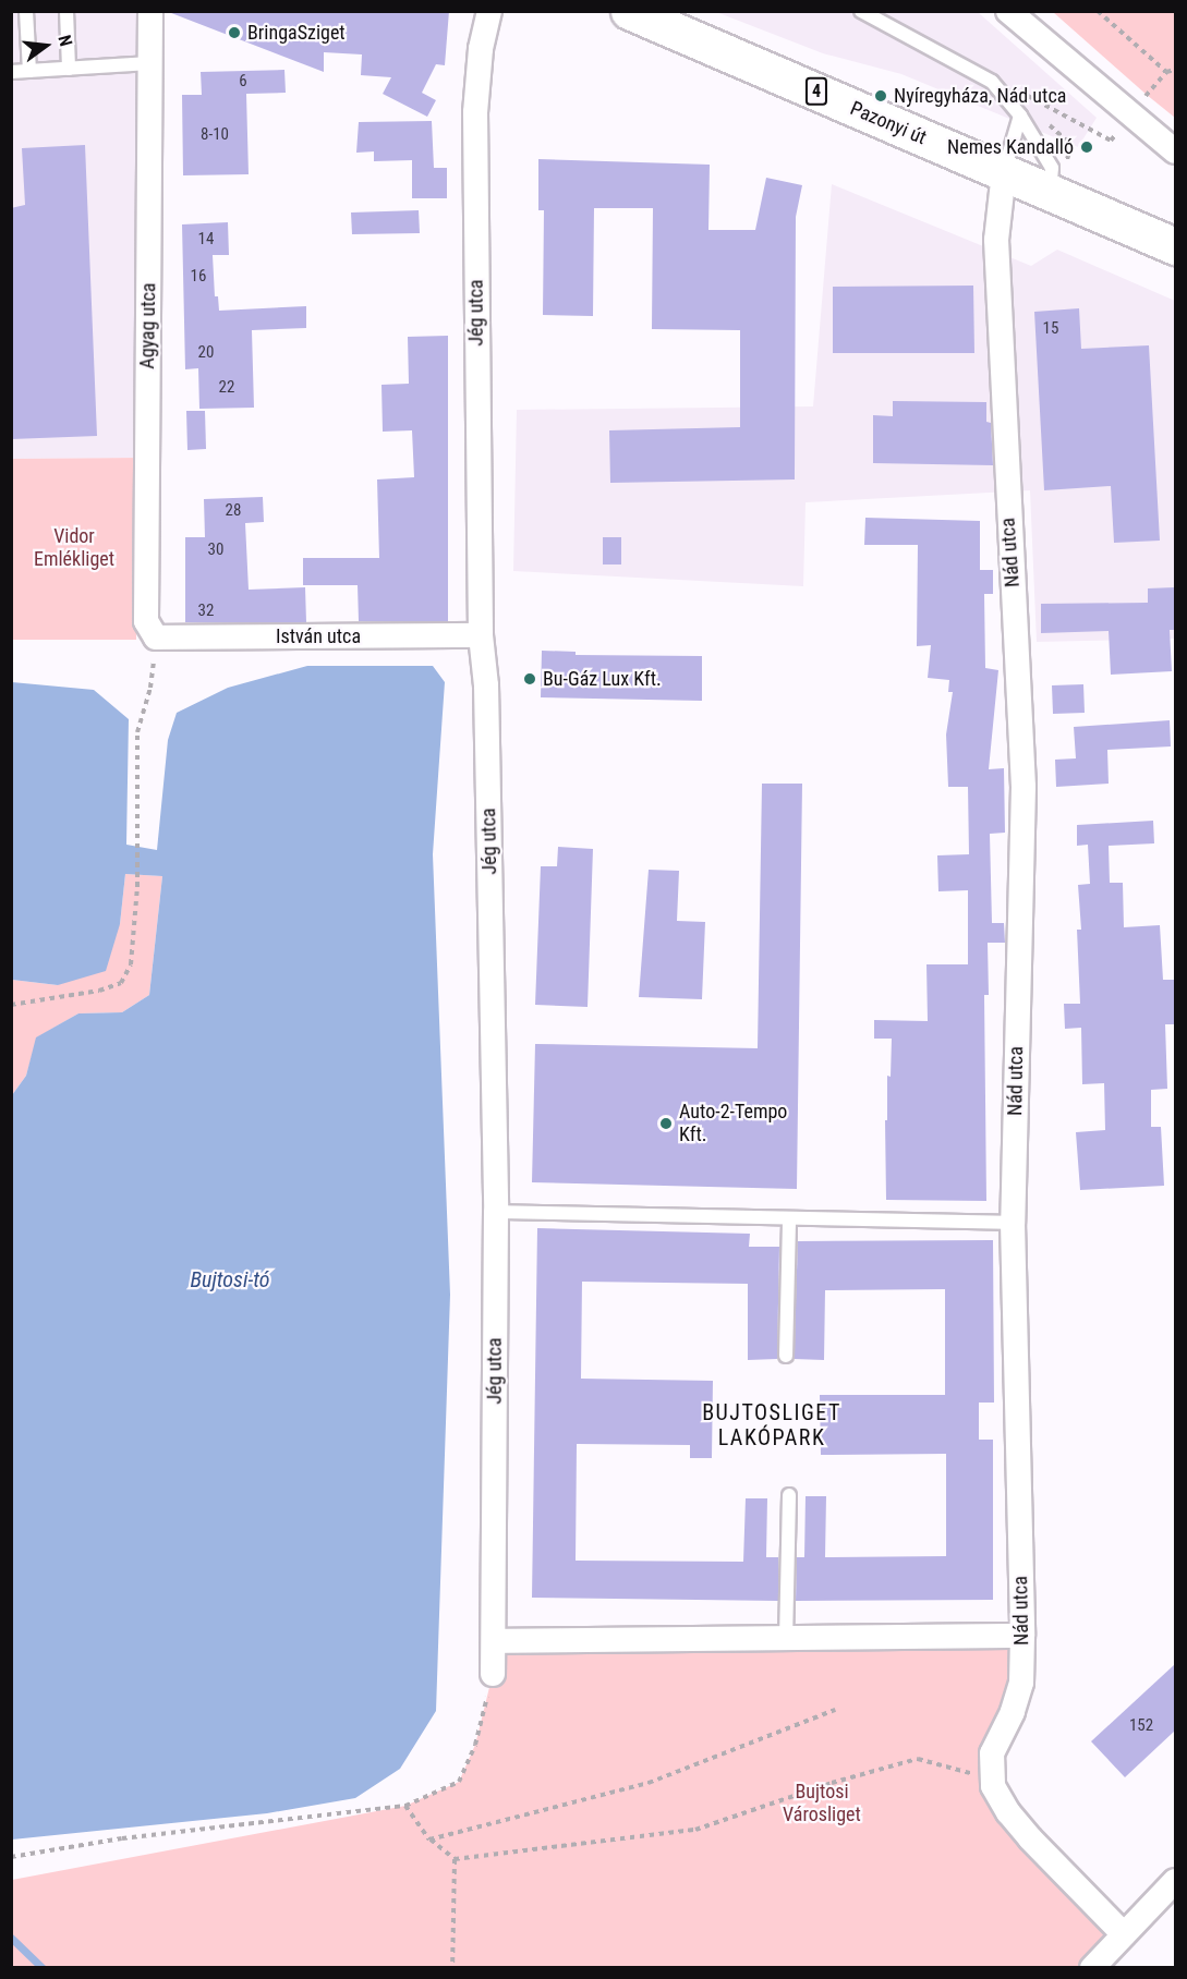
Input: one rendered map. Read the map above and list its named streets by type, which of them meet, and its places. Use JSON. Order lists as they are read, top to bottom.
{
  "streets": {
    "main road": ["4", "Pazonyi út"],
    "street": [
      "Jég utca",
      "Agyag utca",
      "Nád utca",
      "István utca"
    ]
  },
  "crossings": [
    ["4", "Pazonyi út"],
    ["4", "Nád utca"],
    ["Pazonyi út", "Nád utca"],
    ["Jég utca", "István utca"],
    ["Agyag utca", "István utca"]
  ],
  "districts": ["BUJTOSLIGET LAKÓPARK"],
  "water": ["Bujtosi-tó"],
  "parks": ["Vidor Emlékliget", "Bujtosi Városliget"],
  "places": [
    "BringaSziget",
    "Nyíregyháza, Nád utca",
    "Nemes Kandalló",
    "Bu-Gáz Lux Kft.",
    "Auto-2-Tempo Kft."
  ],
  "house_numbers": [
    "6",
    "8-10",
    "14",
    "16",
    "15",
    "20",
    "22",
    "28",
    "30",
    "32",
    "152"
  ],
  "north": "right"
}
